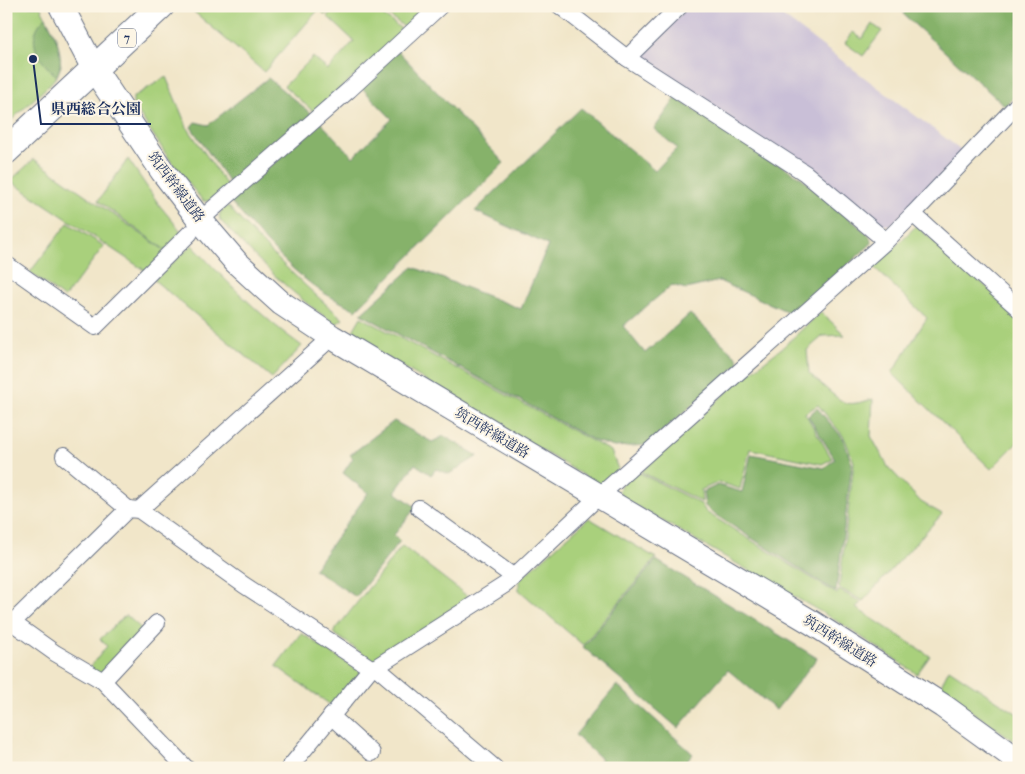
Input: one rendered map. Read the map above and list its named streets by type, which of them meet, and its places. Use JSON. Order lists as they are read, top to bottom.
{
  "streets": {
    "main road": ["7"],
    "street": ["筑西幹線道路"]
  },
  "crossings": [
    ["7", "筑西幹線道路"]
  ],
  "places": ["県西総合公園"]
}
